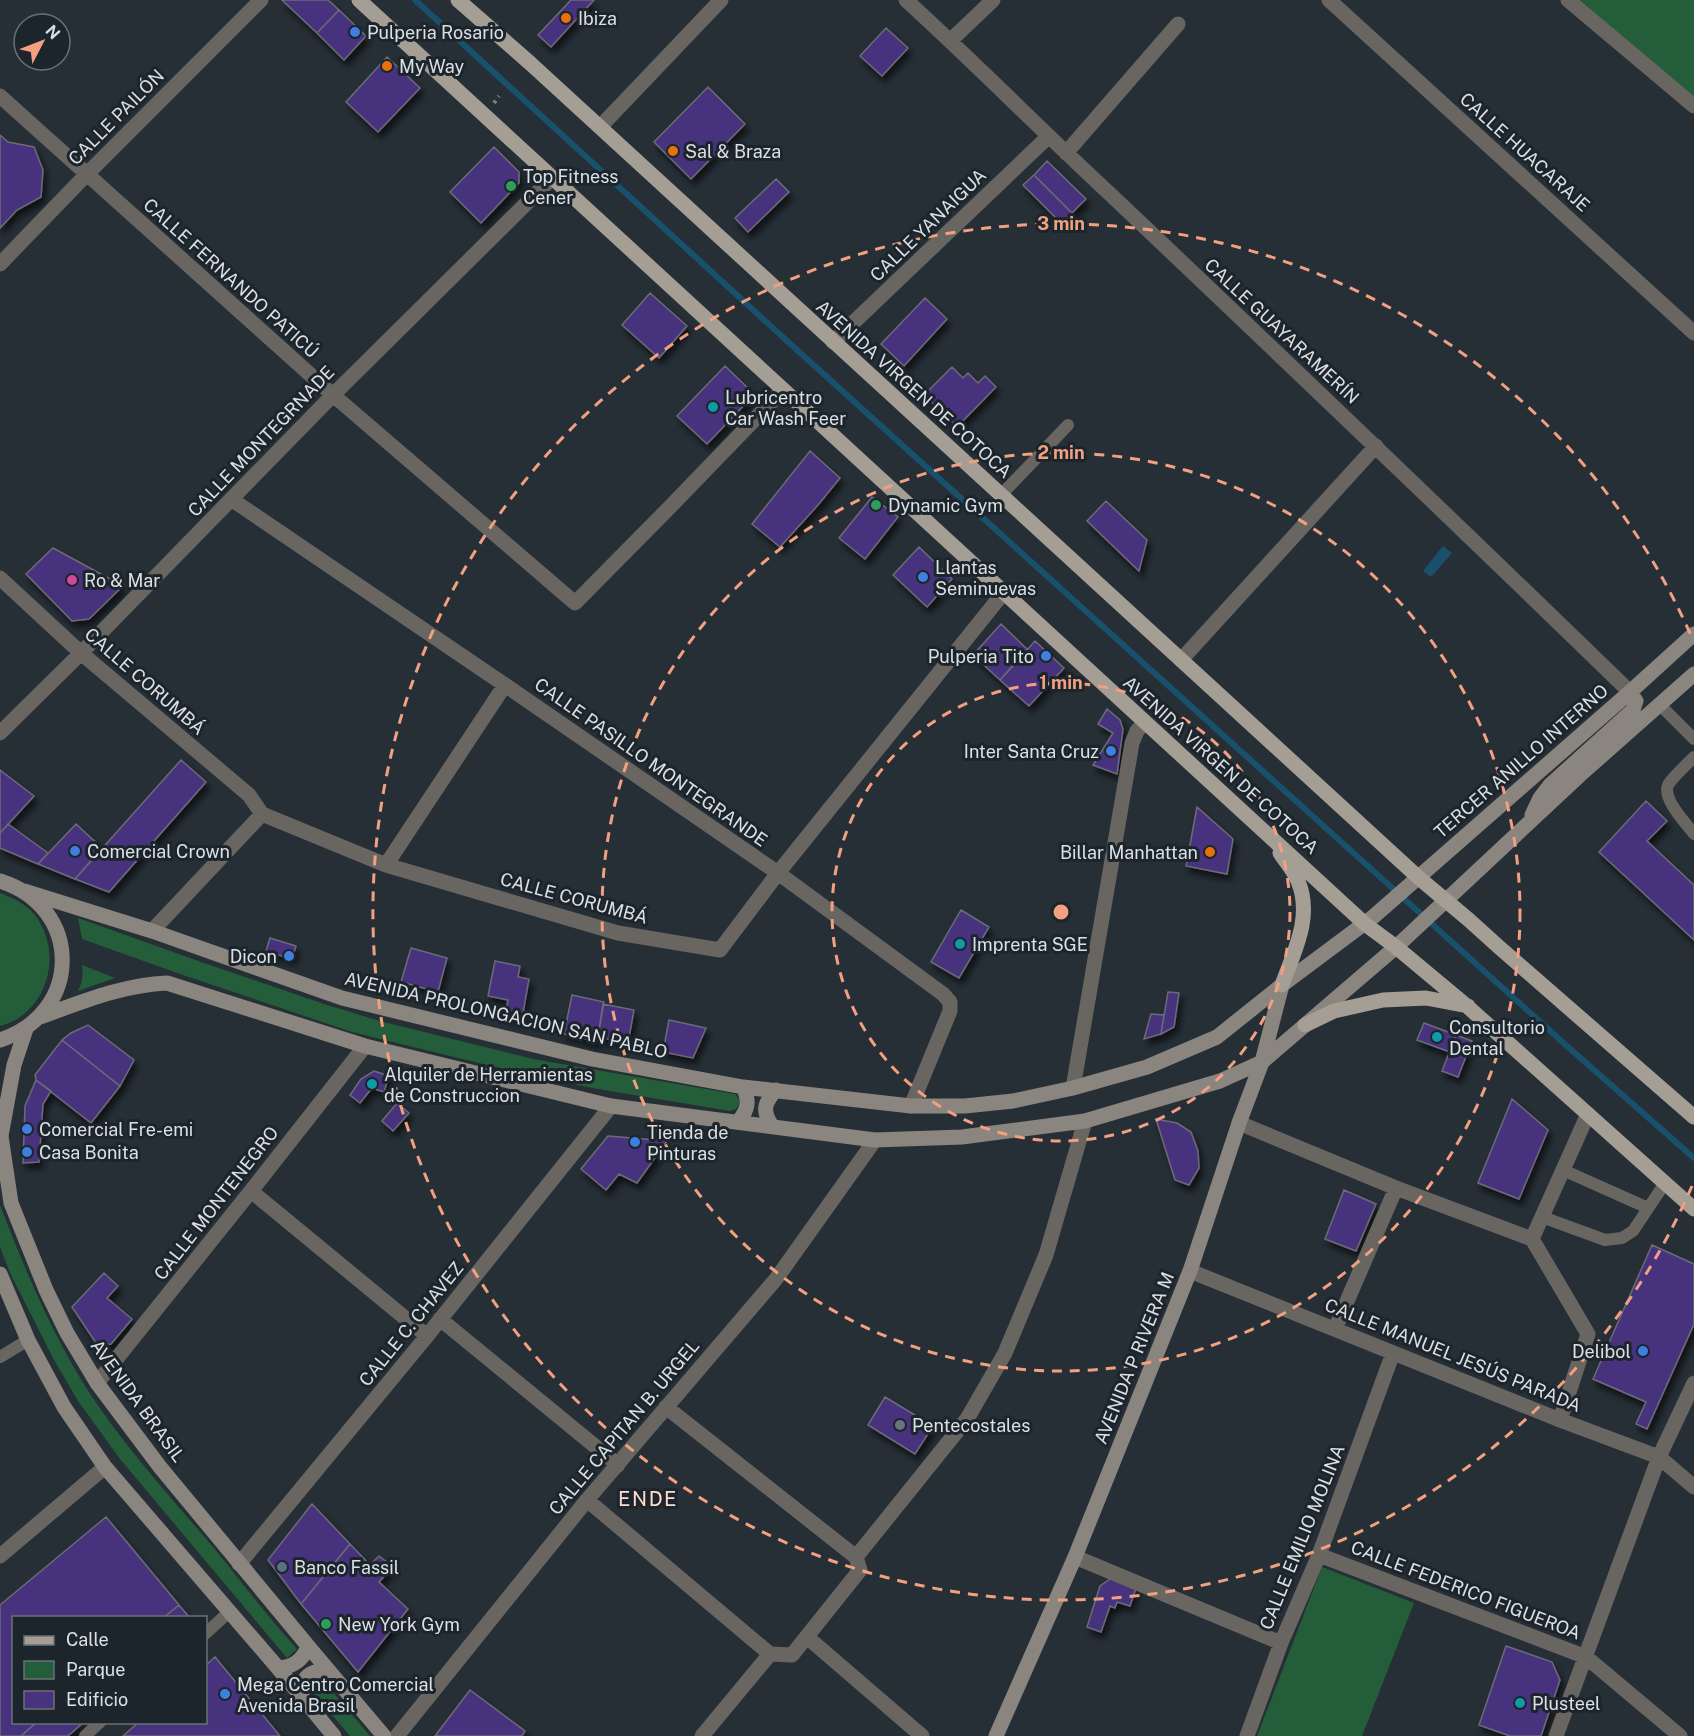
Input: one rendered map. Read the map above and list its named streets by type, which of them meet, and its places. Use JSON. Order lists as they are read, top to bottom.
{
  "streets": {
    "main road": [
      "AVENIDA VIRGEN DE COTOCA",
      "TERCER ANILLO INTERNO",
      "AVENIDA PROLONGACION SAN PABLO",
      "AVENIDA P RIVERA M",
      "AVENIDA BRASIL"
    ],
    "street": [
      "CALLE PAILÓN",
      "CALLE HUACARAJE",
      "CALLE YANAIGUA",
      "CALLE FERNANDO PATICÚ",
      "CALLE GUAYARAMERÍN",
      "CALLE MONTEGRNADE",
      "CALLE CORUMBÁ",
      "CALLE PASILLO MONTEGRANDE",
      "CALLE MONTENEGRO",
      "CALLE C. CHAVEZ",
      "CALLE MANUEL JESÚS PARADA",
      "CALLE CAPITAN B. URGEL",
      "CALLE EMILIO MOLINA",
      "CALLE FEDERICO FIGUEROA"
    ]
  },
  "crossings": [
    ["CALLE PAILÓN", "CALLE FERNANDO PATICÚ"],
    ["CALLE YANAIGUA", "CALLE GUAYARAMERÍN"],
    ["CALLE YANAIGUA", "AVENIDA VIRGEN DE COTOCA"],
    ["CALLE FERNANDO PATICÚ", "AVENIDA VIRGEN DE COTOCA"],
    ["CALLE FERNANDO PATICÚ", "CALLE MONTEGRNADE"],
    ["CALLE GUAYARAMERÍN", "TERCER ANILLO INTERNO"],
    ["AVENIDA VIRGEN DE COTOCA", "CALLE MONTEGRNADE"],
    ["AVENIDA VIRGEN DE COTOCA", "CALLE CORUMBÁ"],
    ["AVENIDA VIRGEN DE COTOCA", "TERCER ANILLO INTERNO"],
    ["AVENIDA VIRGEN DE COTOCA", "AVENIDA PROLONGACION SAN PABLO"],
    ["CALLE MONTEGRNADE", "CALLE CORUMBÁ"],
    ["CALLE MONTEGRNADE", "CALLE PASILLO MONTEGRANDE"],
    ["CALLE CORUMBÁ", "CALLE PASILLO MONTEGRANDE"],
    ["TERCER ANILLO INTERNO", "AVENIDA PROLONGACION SAN PABLO"],
    ["CALLE PASILLO MONTEGRANDE", "AVENIDA PROLONGACION SAN PABLO"],
    ["AVENIDA PROLONGACION SAN PABLO", "AVENIDA P RIVERA M"],
    ["CALLE MONTENEGRO", "AVENIDA BRASIL"],
    ["CALLE C. CHAVEZ", "AVENIDA BRASIL"],
    ["CALLE MANUEL JESÚS PARADA", "AVENIDA P RIVERA M"],
    ["CALLE MANUEL JESÚS PARADA", "CALLE EMILIO MOLINA"],
    ["CALLE EMILIO MOLINA", "CALLE FEDERICO FIGUEROA"]
  ],
  "districts": ["ENDE"],
  "places": [
    "Ibiza",
    "Pulperia Rosario",
    "My Way",
    "Sal & Braza",
    "Top Fitness Cener",
    "Lubricentro Car Wash Feer",
    "Dynamic Gym",
    "Llantas Seminuevas",
    "Ro & Mar",
    "Pulperia Tito",
    "Inter Santa Cruz",
    "Comercial Crown",
    "Billar Manhattan",
    "Imprenta SGE",
    "Dicon",
    "Consultorio Dental",
    "Alquiler de Herramientas de Construccion",
    "Comercial Fre-emi",
    "Tienda de Pinturas",
    "Casa Bonita",
    "Delibol",
    "Pentecostales",
    "Banco Fassil",
    "New York Gym",
    "Mega Centro Comercial Avenida Brasil",
    "Plusteel"
  ],
  "legend": ["Calle", "Parque", "Edificio"],
  "north": "top right",
  "rings": ["3 min", "2 min", "1 min"]
}
